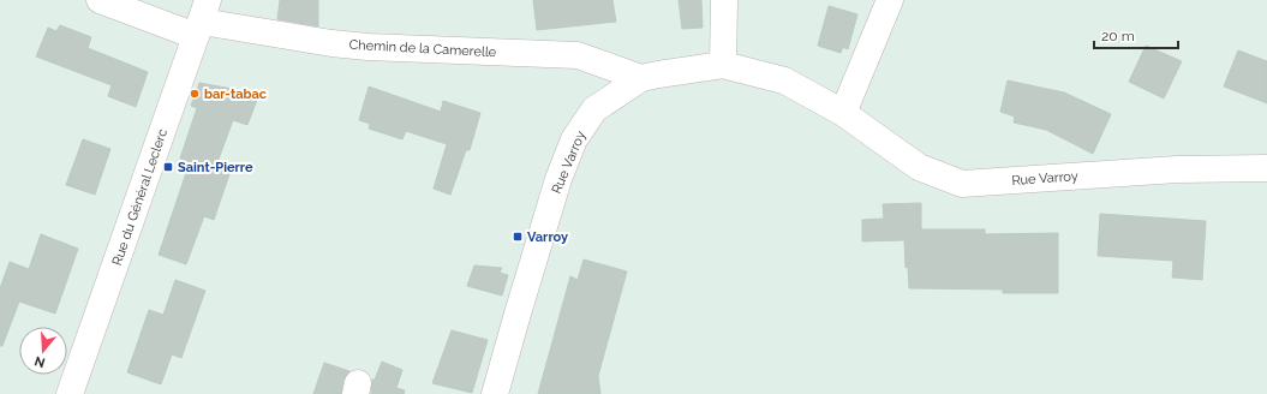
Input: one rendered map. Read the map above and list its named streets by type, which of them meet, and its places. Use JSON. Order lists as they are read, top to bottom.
{
  "streets": {
    "street": ["Chemin de la Camerelle", "Rue Varroy", "Rue du Général Leclerc"]
  },
  "crossings": [
    ["Chemin de la Camerelle", "Rue Varroy"],
    ["Chemin de la Camerelle", "Rue du Général Leclerc"]
  ],
  "places": {
    "other": ["bar-tabac"],
    "transit": ["Saint-Pierre", "Varroy"]
  },
  "scale_bar": "20 m",
  "north": "bottom"
}
